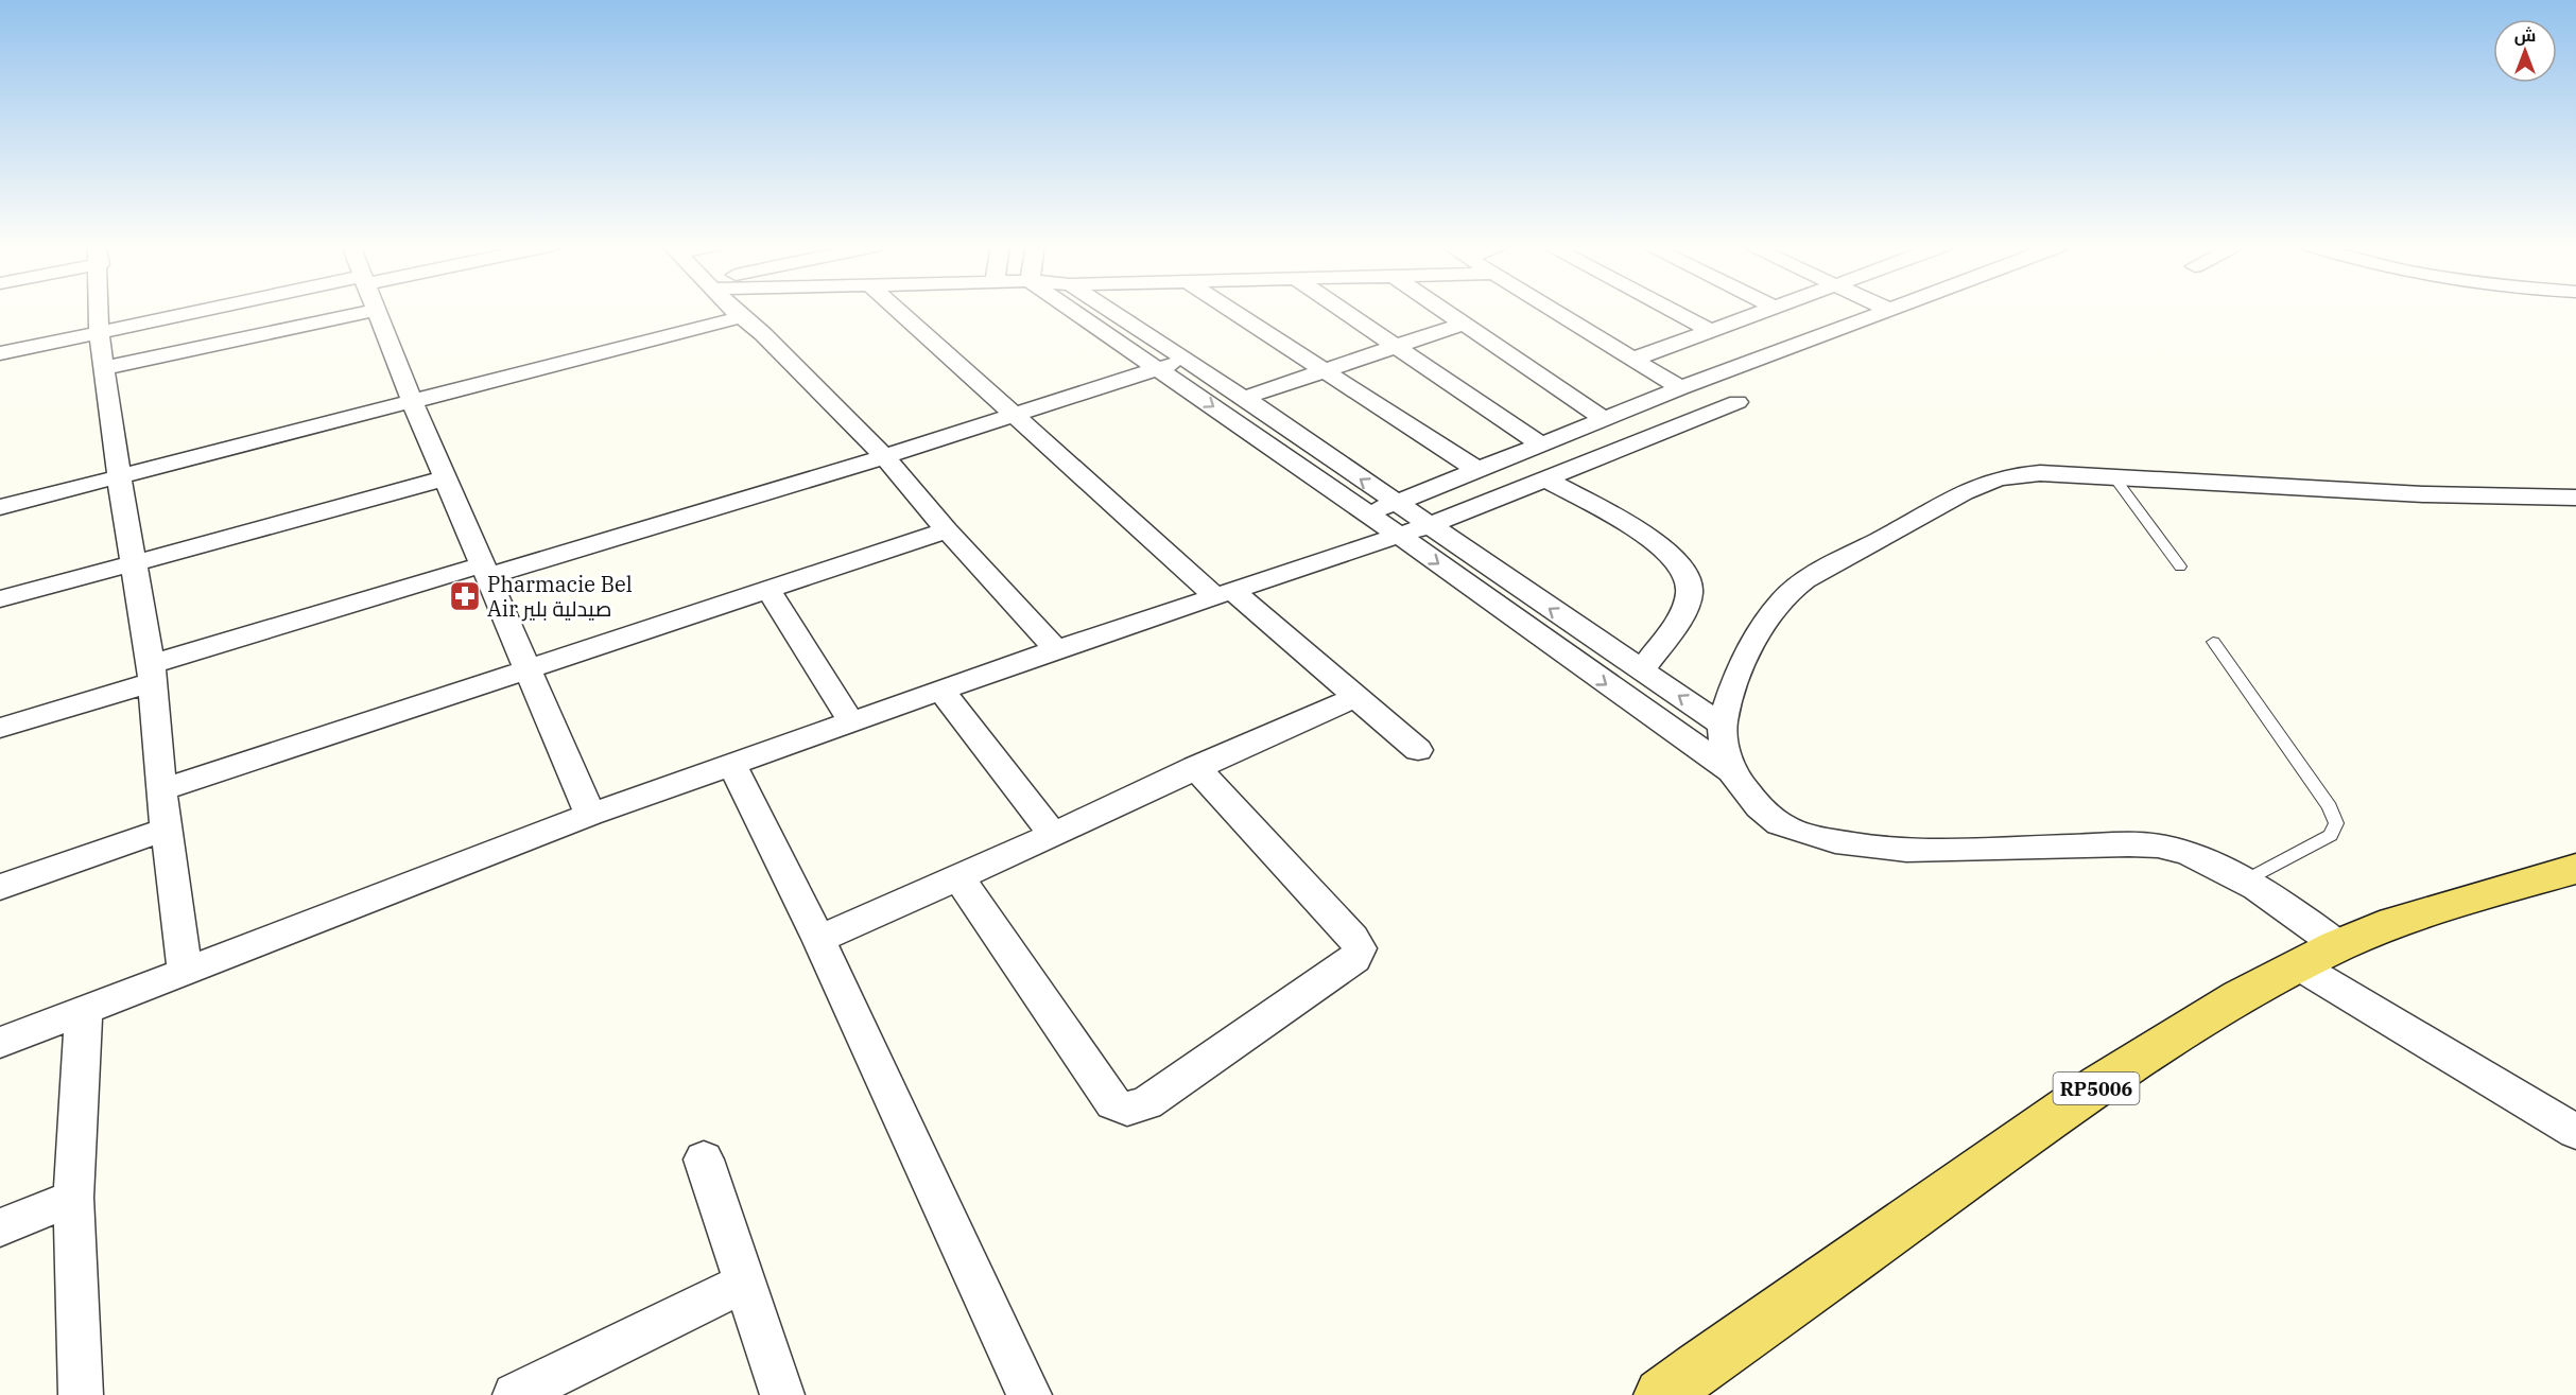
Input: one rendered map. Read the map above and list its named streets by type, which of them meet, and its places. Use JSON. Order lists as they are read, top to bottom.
{
  "streets": {
    "main road": ["RP5006"]
  },
  "places": {
    "pharmacy": ["Pharmacie Bel Air صيدلية بلير"]
  },
  "north": "top"
}
